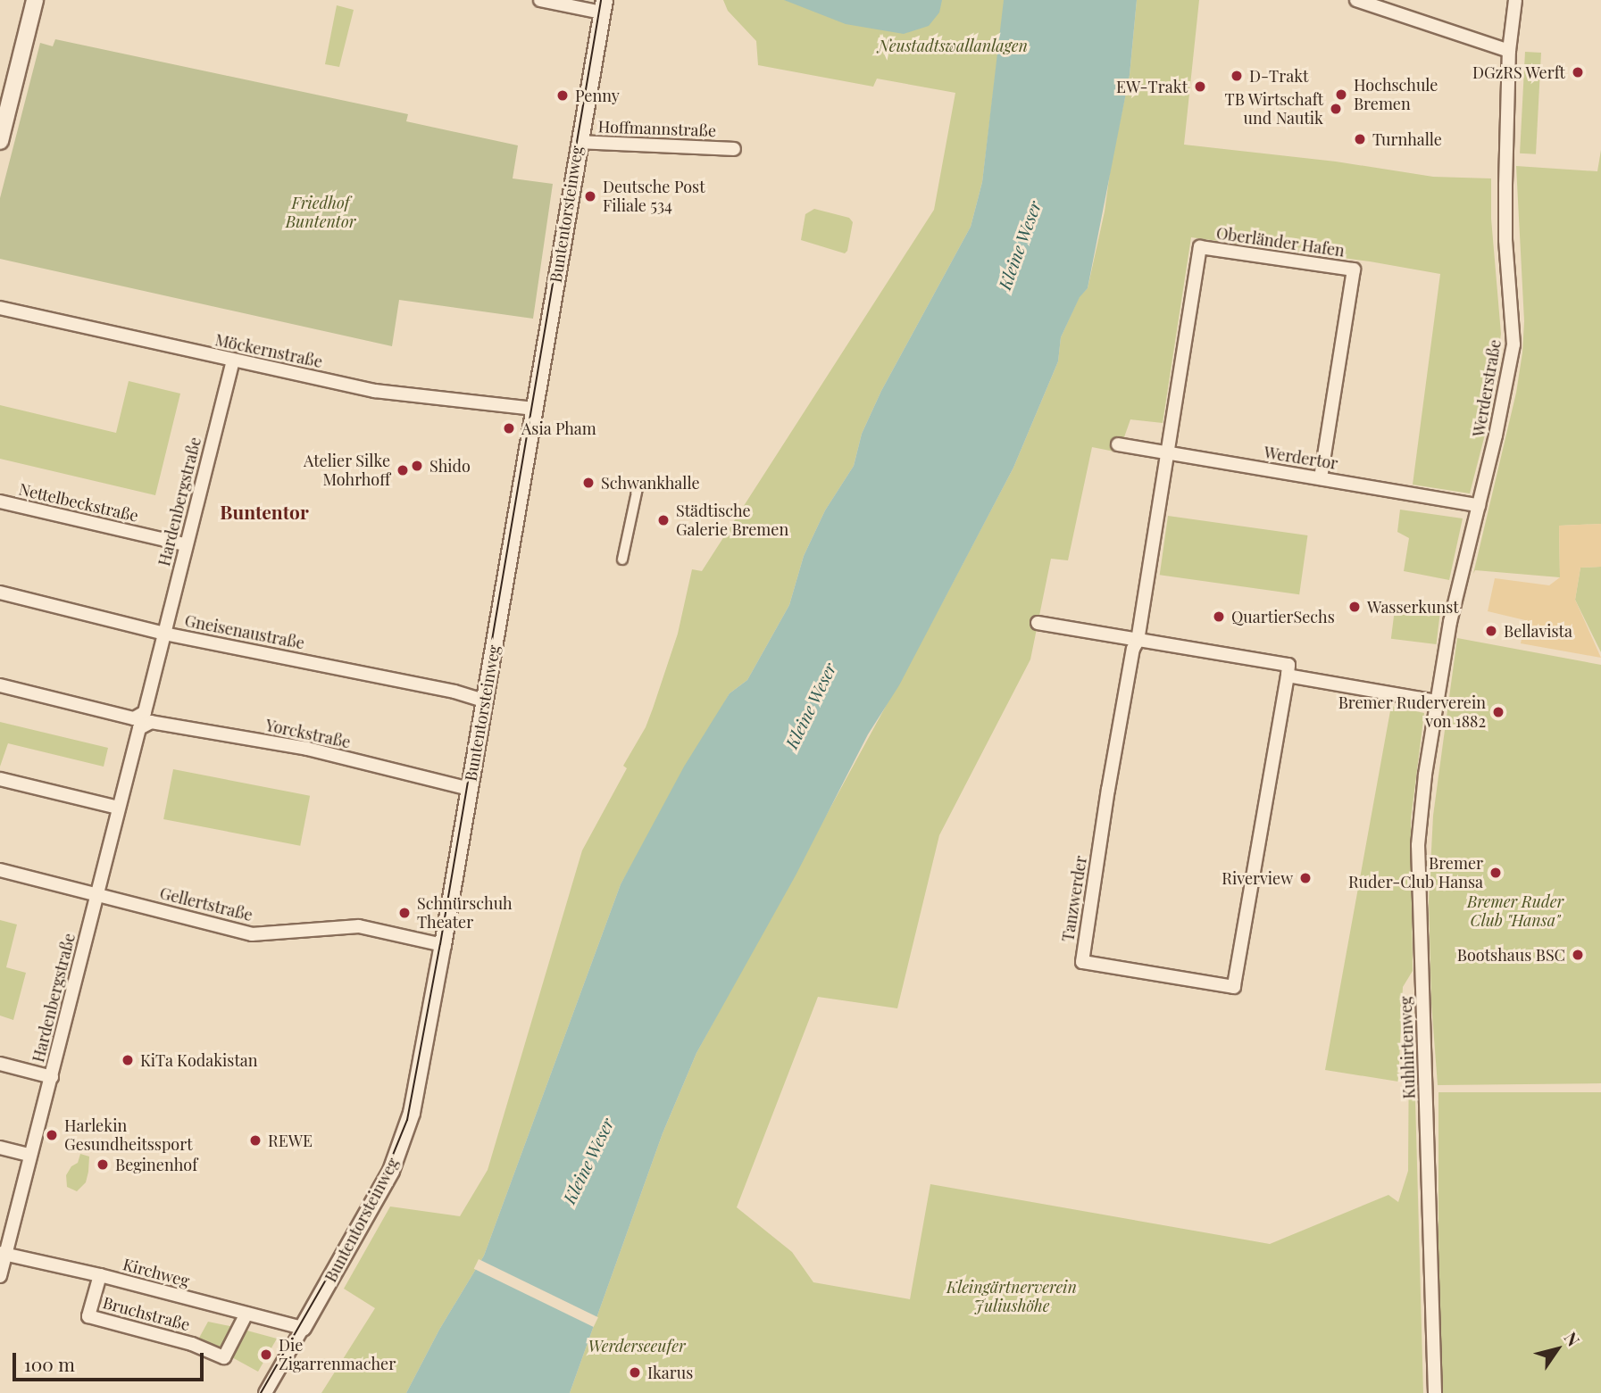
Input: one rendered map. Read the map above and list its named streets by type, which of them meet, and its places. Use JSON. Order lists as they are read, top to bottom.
{
  "streets": {
    "street": [
      "Hoffmannstraße",
      "Buntentorsteinweg",
      "Oberländer Hafen",
      "Möckernstraße",
      "Werderstraße",
      "Werdertor",
      "Hardenbergstraße",
      "Nettelbeckstraße",
      "Gneisenaustraße",
      "Yorckstraße",
      "Tanzwerder",
      "Gellertstraße",
      "Kuhhirtenweg",
      "Kirchweg",
      "Bruchstraße"
    ]
  },
  "crossings": [
    ["Hoffmannstraße", "Buntentorsteinweg"],
    ["Buntentorsteinweg", "Möckernstraße"],
    ["Buntentorsteinweg", "Gneisenaustraße"],
    ["Buntentorsteinweg", "Yorckstraße"],
    ["Buntentorsteinweg", "Gellertstraße"],
    ["Buntentorsteinweg", "Kirchweg"],
    ["Oberländer Hafen", "Werdertor"],
    ["Oberländer Hafen", "Tanzwerder"],
    ["Möckernstraße", "Hardenbergstraße"],
    ["Werderstraße", "Werdertor"],
    ["Werderstraße", "Kuhhirtenweg"],
    ["Werdertor", "Tanzwerder"],
    ["Hardenbergstraße", "Nettelbeckstraße"],
    ["Hardenbergstraße", "Gneisenaustraße"],
    ["Hardenbergstraße", "Yorckstraße"],
    ["Hardenbergstraße", "Gellertstraße"],
    ["Hardenbergstraße", "Kirchweg"],
    ["Kirchweg", "Bruchstraße"]
  ],
  "districts": ["Buntentor"],
  "water": ["Kleine Weser"],
  "parks": [
    "Neustadtswallanlagen",
    "Friedhof Buntentor",
    "Bremer Ruder Club \"Hansa\"",
    "Kleingärtnerverein Juliushöhe",
    "Werderseeufer"
  ],
  "places": [
    "DGzRS Werft",
    "D-Trakt",
    "EW-Trakt",
    "Hochschule Bremen",
    "Penny",
    "TB Wirtschaft und Nautik",
    "Turnhalle",
    "Deutsche Post Filiale 534",
    "Asia Pham",
    "Shido",
    "Atelier Silke Mohrhoff",
    "Schwankhalle",
    "Städtische Galerie Bremen",
    "Wasserkunst",
    "QuartierSechs",
    "Bellavista",
    "Bremer Ruderverein von 1882",
    "Bremer Ruder-Club Hansa",
    "Riverview",
    "Schnürschuh Theater",
    "Bootshaus BSC",
    "KiTa Kodakistan",
    "Harlekin Gesundheitssport",
    "REWE",
    "Beginenhof",
    "Die Zigarrenmacher",
    "Ikarus"
  ],
  "scale_bar": "100 m",
  "north": "top right"
}
